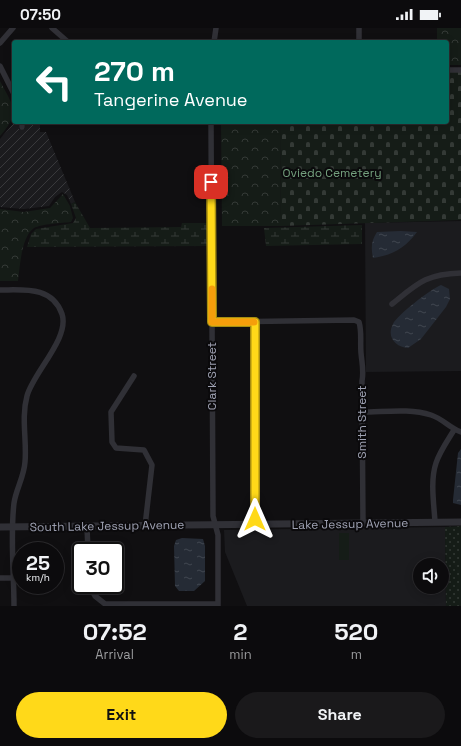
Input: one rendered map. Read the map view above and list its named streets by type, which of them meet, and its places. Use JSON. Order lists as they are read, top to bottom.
{
  "streets": {
    "street": [
      "Clark Street",
      "Smith Street",
      "Lake Jessup Avenue",
      "South Lake Jessup Avenue"
    ]
  },
  "crossings": [
    ["Clark Street", "Lake Jessup Avenue"],
    ["Clark Street", "South Lake Jessup Avenue"],
    ["Smith Street", "Lake Jessup Avenue"],
    ["Lake Jessup Avenue", "South Lake Jessup Avenue"]
  ],
  "parks": ["Oviedo Cemetery"],
  "page": {
    "status": "07:50",
    "turn": ["270 m", "Tangerine Avenue"],
    "speed": "25 km/h",
    "limit": "30",
    "eta": [
      "07:52",
      "Arrival",
      "2",
      "min",
      "520",
      "m"
    ],
    "buttons": ["Exit", "Share"]
  }
}
